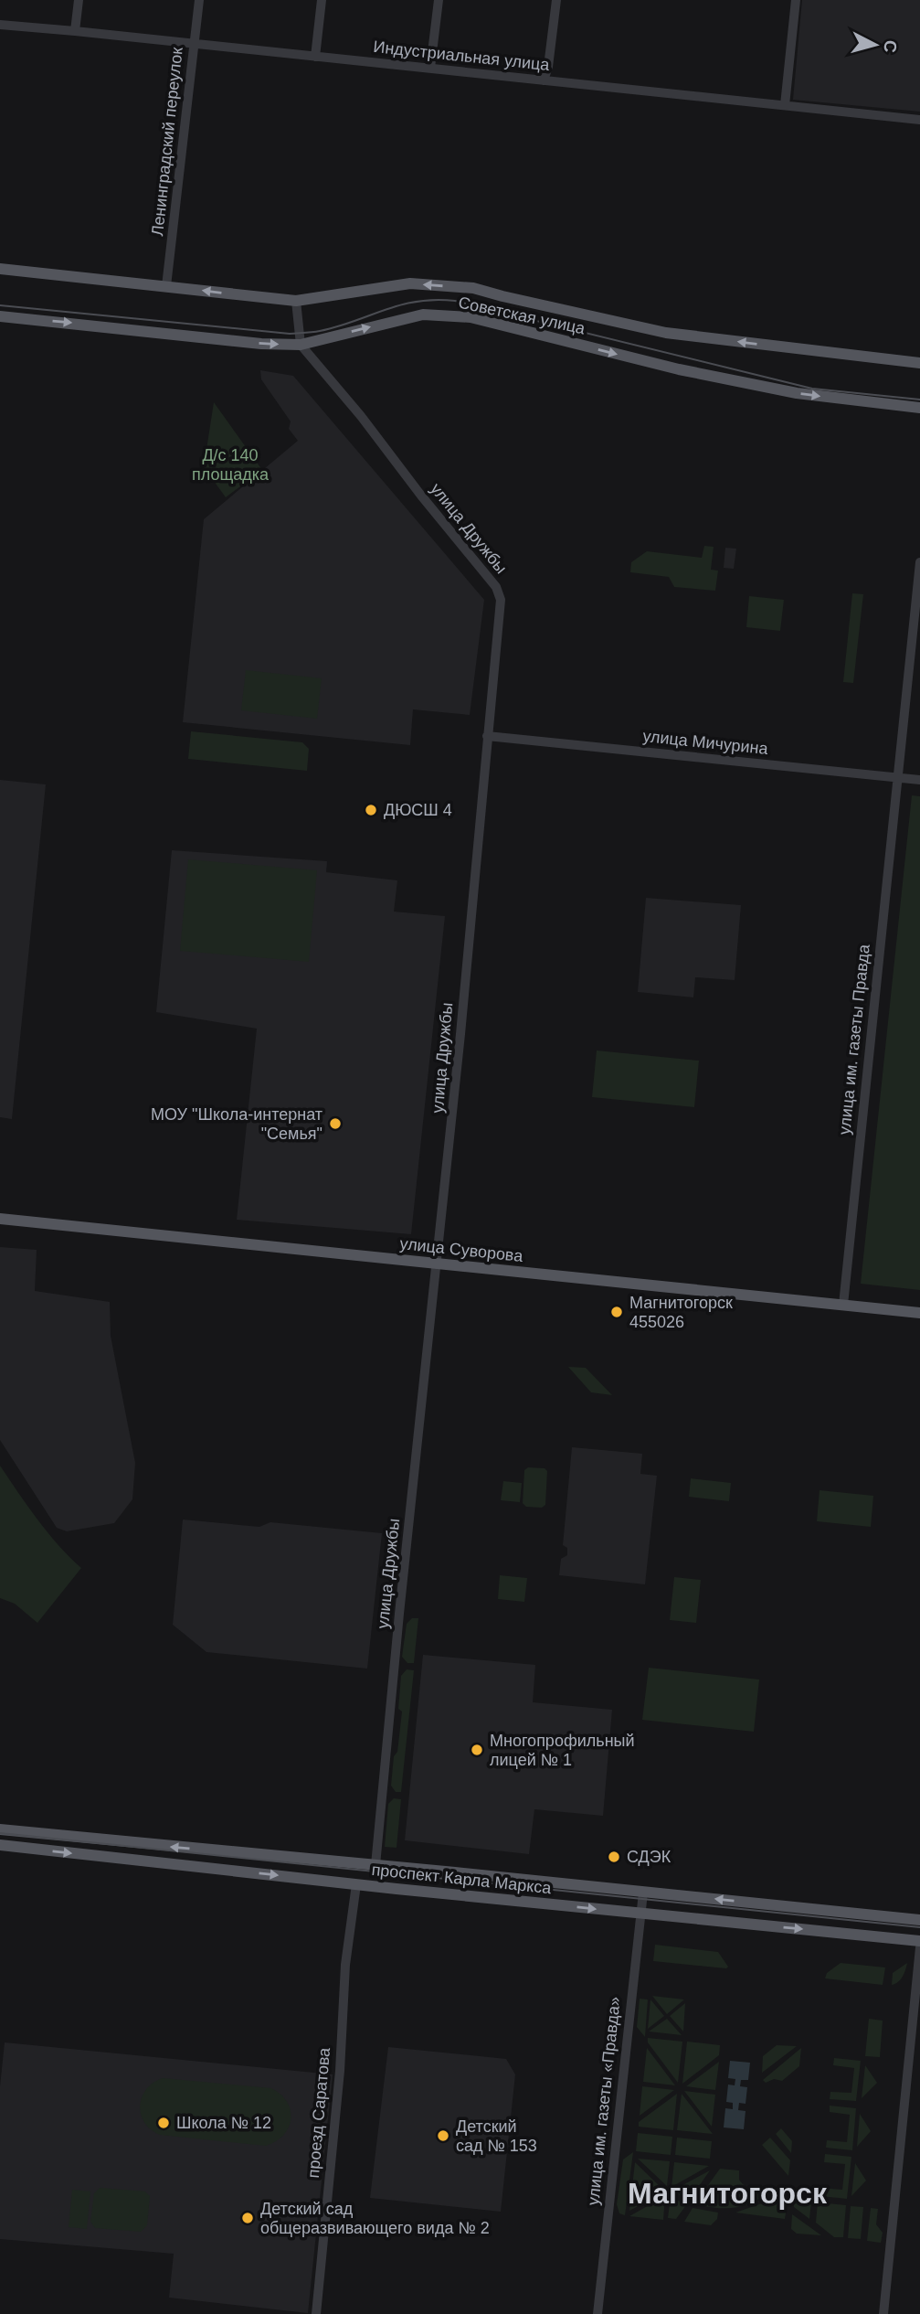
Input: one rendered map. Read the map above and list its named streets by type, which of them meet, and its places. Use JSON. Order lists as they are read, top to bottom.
{
  "streets": {
    "main road": [
      "Советская улица",
      "улица Дружбы",
      "улица Суворова",
      "проспект Карла Маркса"
    ],
    "street": [
      "Индустриальная улица",
      "Ленинградский переулок",
      "улица Мичурина",
      "улица им. газеты Правда",
      "улица им. газеты «Правда»",
      "проезд Саратова"
    ]
  },
  "crossings": [
    ["Индустриальная улица", "Ленинградский переулок"],
    ["Ленинградский переулок", "Советская улица"],
    ["Советская улица", "улица Дружбы"],
    ["улица Дружбы", "улица Мичурина"],
    ["улица Дружбы", "улица Суворова"],
    ["улица Дружбы", "проспект Карла Маркса"],
    ["улица Мичурина", "улица им. газеты Правда"],
    ["улица им. газеты Правда", "улица Суворова"],
    ["проспект Карла Маркса", "улица им. газеты «Правда»"],
    ["проспект Карла Маркса", "проезд Саратова"]
  ],
  "districts": ["Магнитогорск"],
  "parks": ["Д/с 140 площадка"],
  "places": [
    "ДЮСШ 4",
    "МОУ \"Школа-интернат \"Семья\"",
    "Магнитогорск 455026",
    "Многопрофильный лицей № 1",
    "СДЭК",
    "Школа № 12",
    "Детский сад № 153",
    "Детский сад общеразвивающего вида № 2"
  ],
  "north": "right"
}
